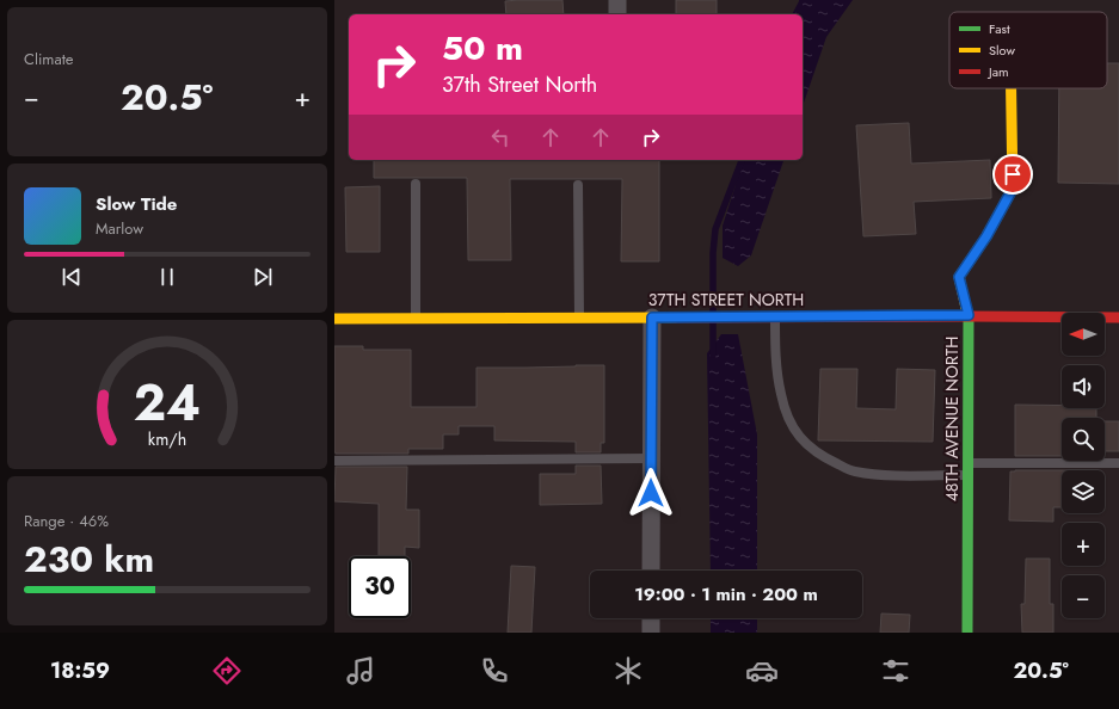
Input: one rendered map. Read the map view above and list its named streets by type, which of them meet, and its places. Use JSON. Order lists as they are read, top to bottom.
{
  "streets": {
    "street": ["37TH STREET NORTH", "48TH AVENUE NORTH"]
  },
  "crossings": [
    ["37TH STREET NORTH", "48TH AVENUE NORTH"]
  ],
  "legend": ["Fast", "Slow", "Jam"],
  "north": "left",
  "page": {
    "tile": [
      "Climate",
      ["Range · 46%", "230 km"]
    ],
    "turn": ["50 m", "37th Street North"],
    "heat": ["−", "20.5°", "+"],
    "song": ["Slow Tide", "Marlow"],
    "map_buttons": ["+", "−"],
    "limit": "30",
    "trip": "19:00 · 1 min · 200 m",
    "tabs": ["18:59", "20.5°"],
    "gauge": ["24", "km/h"]
  }
}
